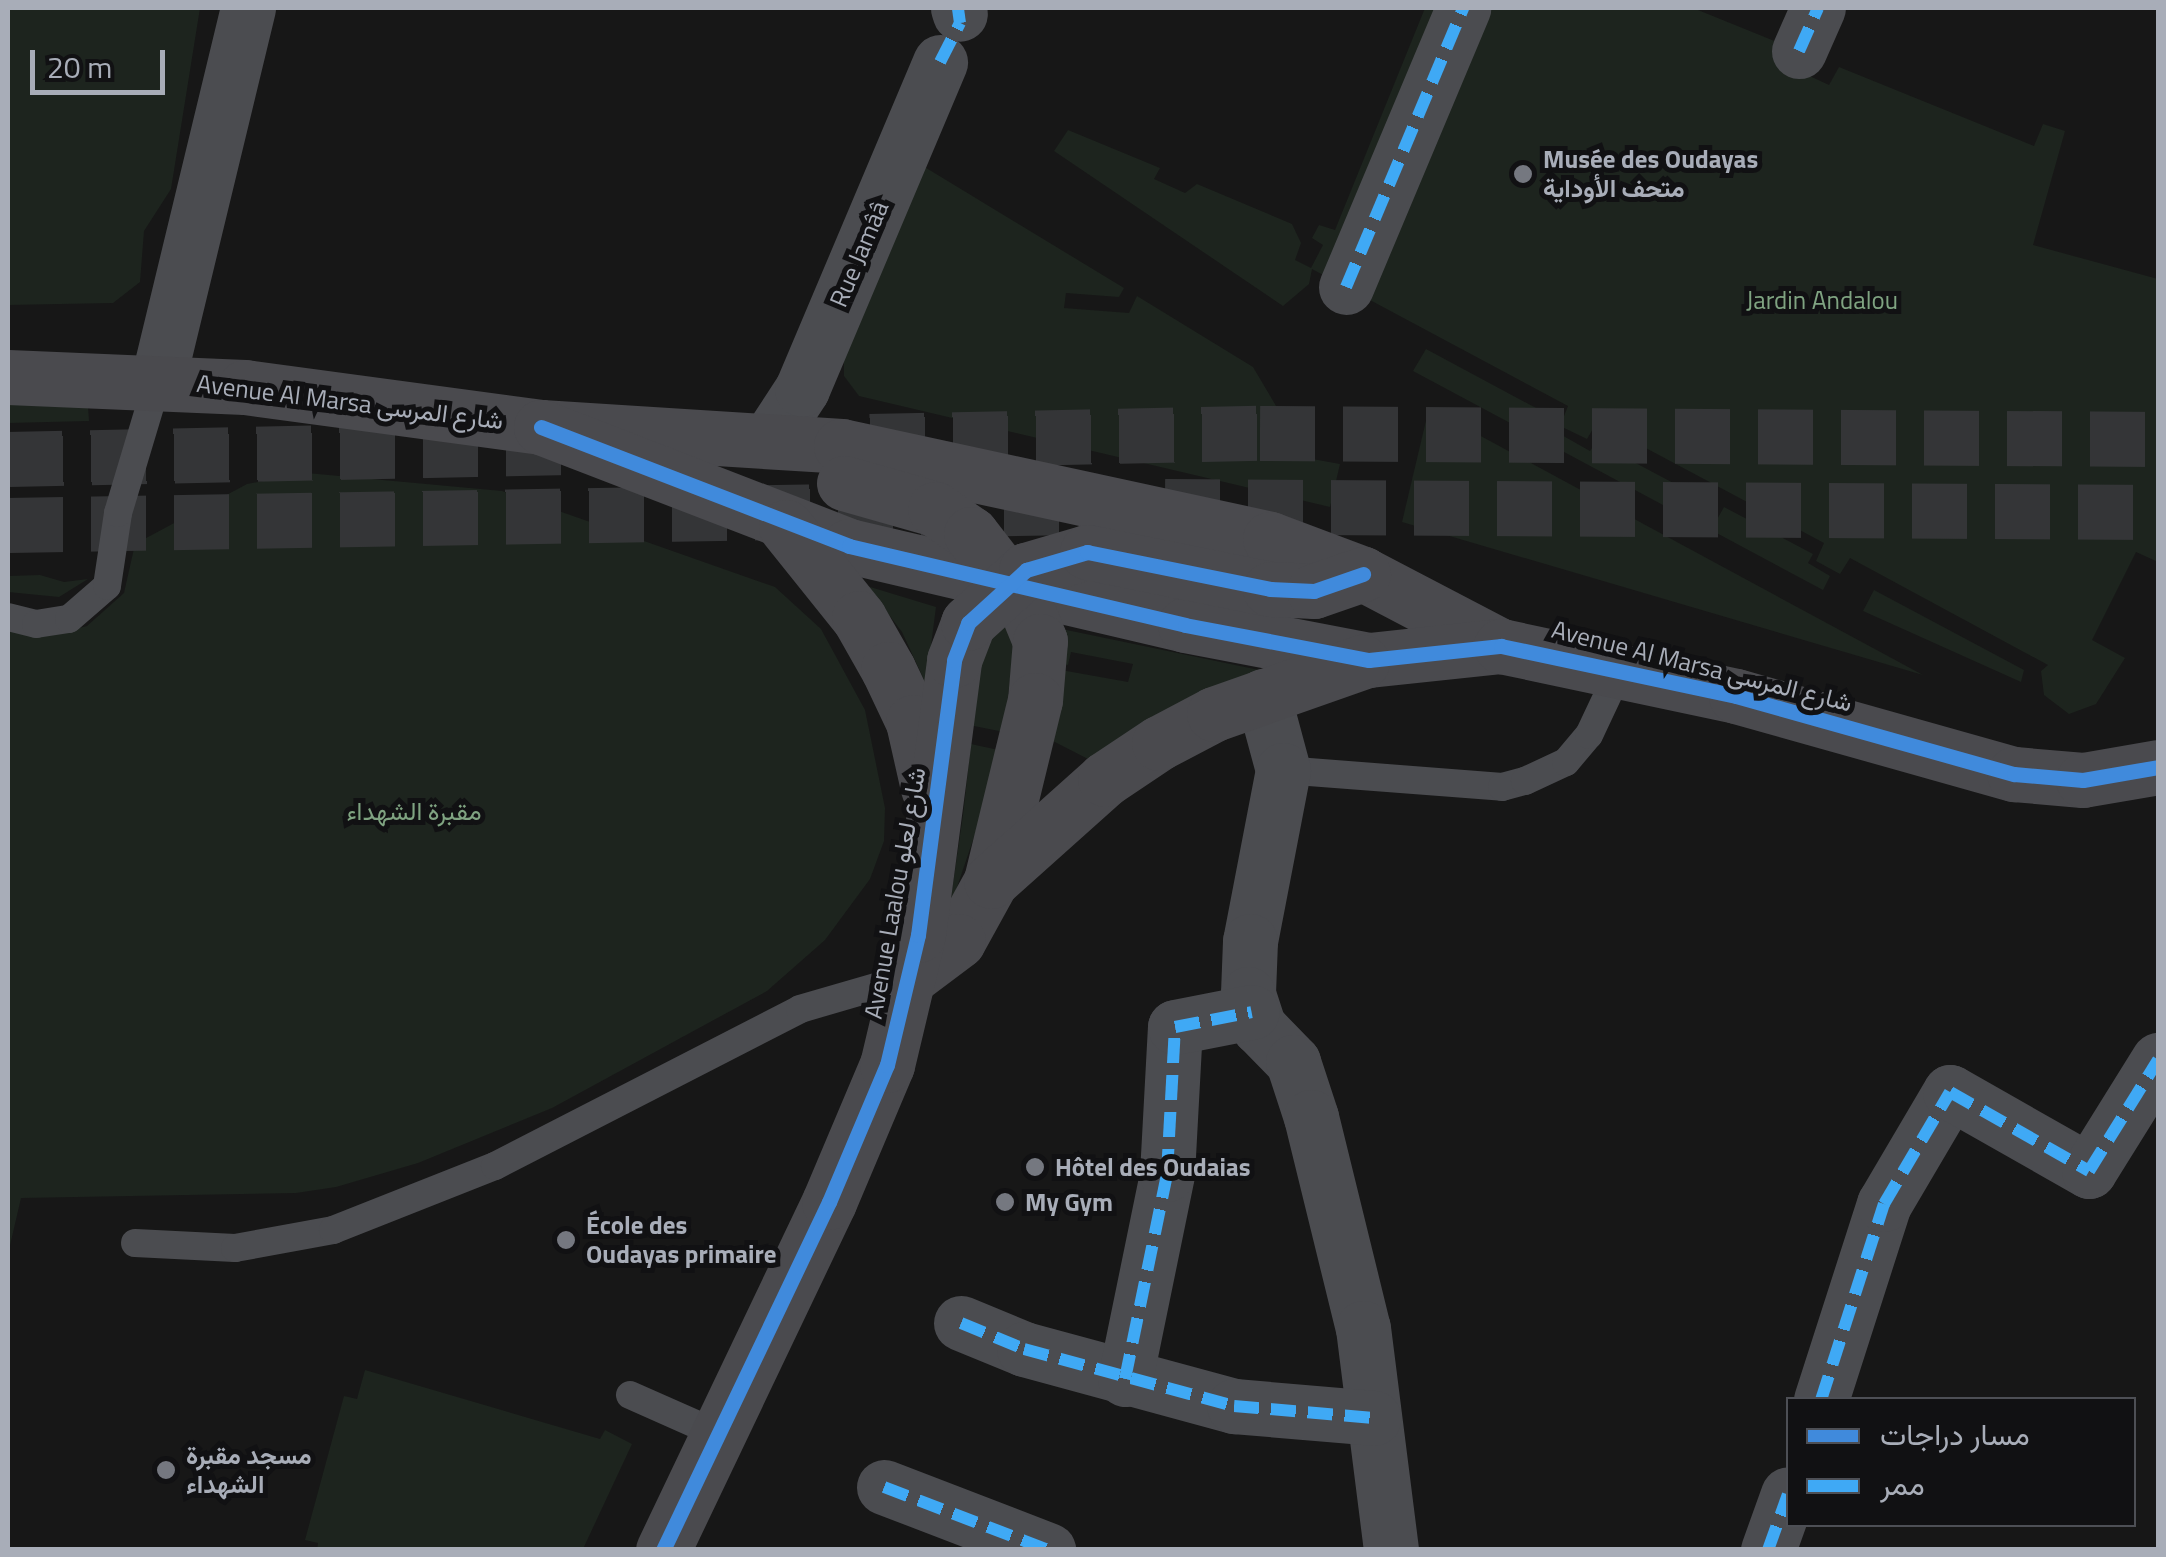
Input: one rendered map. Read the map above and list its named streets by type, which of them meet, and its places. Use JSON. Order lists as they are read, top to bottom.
{
  "streets": {
    "street": ["Rue Jamââ", "Avenue Al Marsa شارع المرسى", "Avenue Laalou شارع لعلو"]
  },
  "crossings": [
    ["Rue Jamââ", "Avenue Al Marsa شارع المرسى"],
    ["Rue Jamââ", "Avenue Laalou شارع لعلو"],
    ["Avenue Al Marsa شارع المرسى", "Avenue Laalou شارع لعلو"]
  ],
  "parks": ["Jardin Andalou", "مقبرة الشهداء"],
  "places": [
    "Musée des Oudayas متحف الأوداية",
    "Hôtel des Oudaias",
    "My Gym",
    "École des Oudayas primaire",
    "مسجد مقبرة الشهداء"
  ],
  "legend": ["مسار دراجات", "ممر"],
  "scale_bar": "20 m"
}
